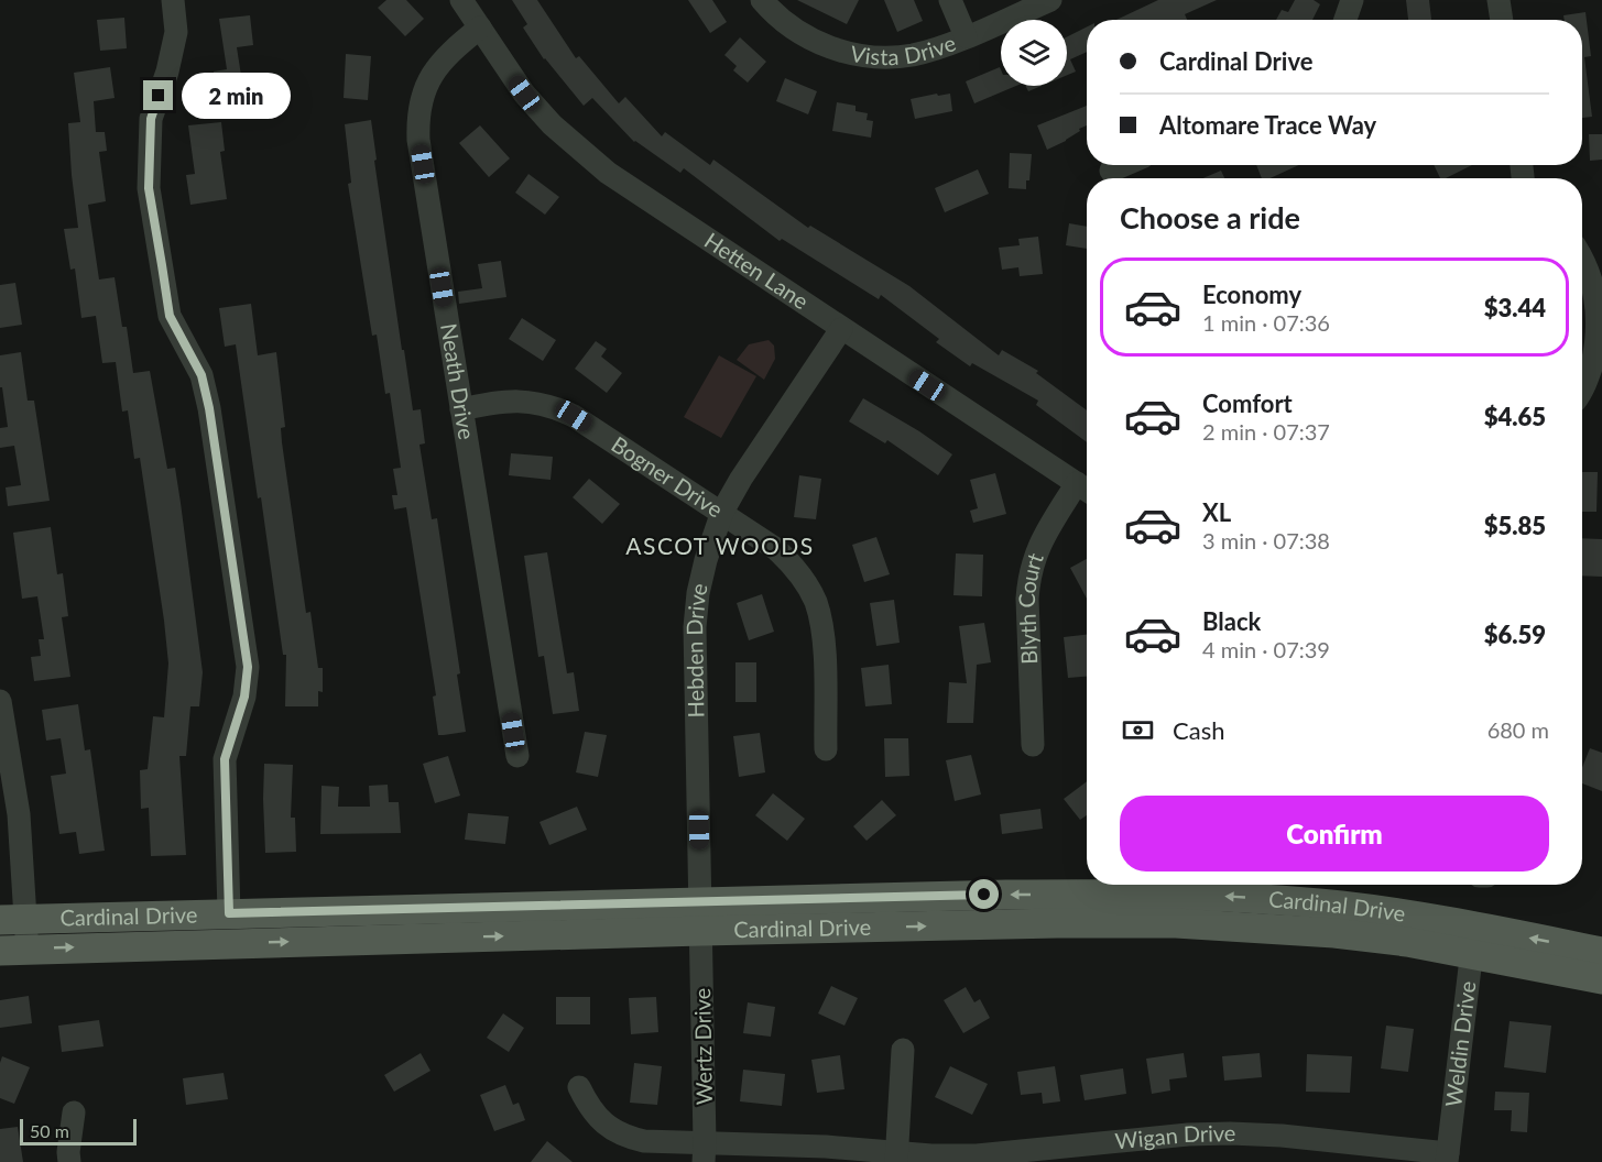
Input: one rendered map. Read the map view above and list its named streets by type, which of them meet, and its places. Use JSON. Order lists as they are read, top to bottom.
{
  "streets": {
    "main road": ["Cardinal Drive"],
    "street": [
      "Vista Drive",
      "Hetten Lane",
      "Neath Drive",
      "Bogner Drive",
      "Blyth Court",
      "Hebden Drive",
      "Weldin Drive",
      "Wertz Drive",
      "Wigan Drive"
    ]
  },
  "crossings": [
    ["Hetten Lane", "Neath Drive"],
    ["Hetten Lane", "Blyth Court"],
    ["Hetten Lane", "Hebden Drive"],
    ["Neath Drive", "Bogner Drive"],
    ["Bogner Drive", "Hebden Drive"],
    ["Hebden Drive", "Cardinal Drive"],
    ["Hebden Drive", "Wertz Drive"],
    ["Cardinal Drive", "Weldin Drive"],
    ["Cardinal Drive", "Wertz Drive"],
    ["Weldin Drive", "Wigan Drive"],
    ["Wertz Drive", "Wigan Drive"]
  ],
  "districts": ["ASCOT WOODS"],
  "scale_bar": "50 m",
  "page": {
    "banner": ["Cardinal Drive", "Altomare Trace Way"],
    "bubble": "2 min",
    "heading": "Choose a ride",
    "list": [
      {
        "name": "Economy",
        "note": "1 min · 07:36",
        "value": "$3.44"
      },
      {
        "name": "Comfort",
        "note": "2 min · 07:37",
        "value": "$4.65"
      },
      {
        "name": "XL",
        "note": "3 min · 07:38",
        "value": "$5.85"
      },
      {
        "name": "Black",
        "note": "4 min · 07:39",
        "value": "$6.59"
      }
    ],
    "pay": ["Cash", "680 m"],
    "buttons": "Confirm",
    "scale": "50 m"
  }
}
